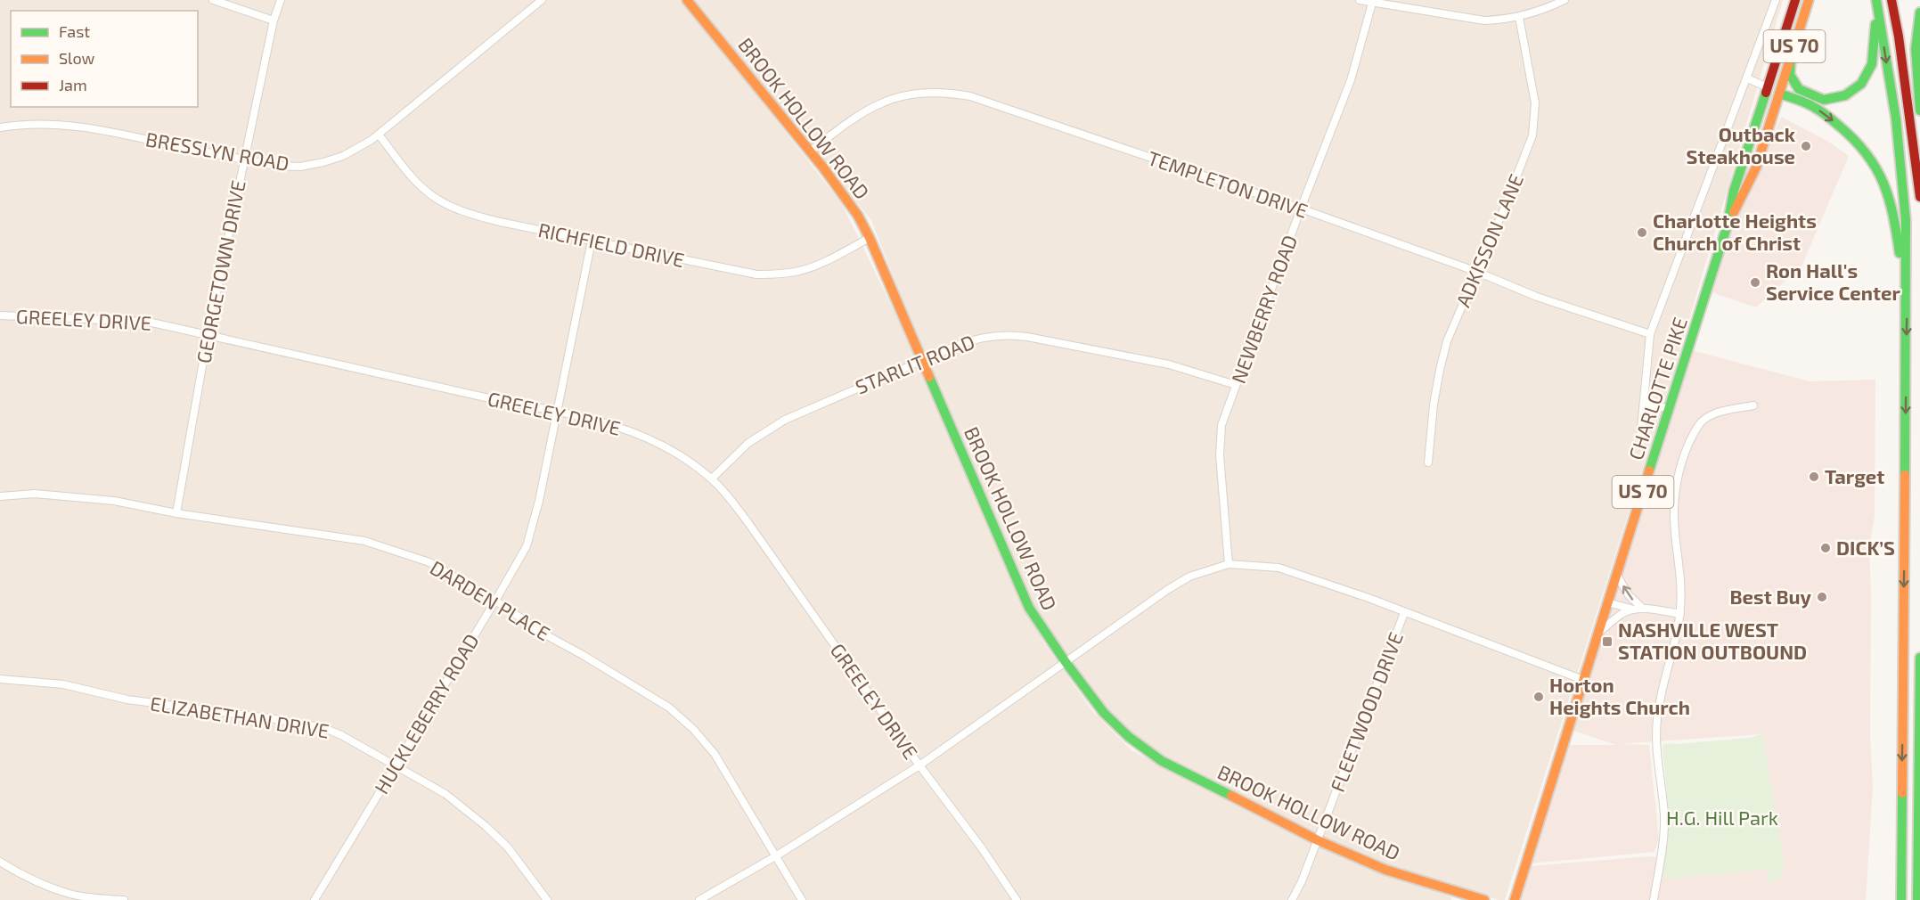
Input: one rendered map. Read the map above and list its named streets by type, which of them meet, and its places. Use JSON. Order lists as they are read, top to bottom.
{
  "streets": {
    "main road": ["US 70", "BROOK HOLLOW ROAD", "CHARLOTTE PIKE"],
    "street": [
      "BRESSLYN ROAD",
      "TEMPLETON DRIVE",
      "ADKISSON LANE",
      "RICHFIELD DRIVE",
      "GEORGETOWN DRIVE",
      "NEWBERRY ROAD",
      "GREELEY DRIVE",
      "STARLIT ROAD",
      "DARDEN PLACE",
      "FLEETWOOD DRIVE",
      "HUCKLEBERRY ROAD",
      "ELIZABETHAN DRIVE"
    ]
  },
  "crossings": [
    ["BROOK HOLLOW ROAD", "TEMPLETON DRIVE"],
    ["BROOK HOLLOW ROAD", "RICHFIELD DRIVE"],
    ["BROOK HOLLOW ROAD", "STARLIT ROAD"],
    ["BROOK HOLLOW ROAD", "FLEETWOOD DRIVE"],
    ["BRESSLYN ROAD", "RICHFIELD DRIVE"],
    ["BRESSLYN ROAD", "GEORGETOWN DRIVE"],
    ["TEMPLETON DRIVE", "ADKISSON LANE"],
    ["TEMPLETON DRIVE", "NEWBERRY ROAD"],
    ["RICHFIELD DRIVE", "HUCKLEBERRY ROAD"],
    ["GEORGETOWN DRIVE", "GREELEY DRIVE"],
    ["GEORGETOWN DRIVE", "DARDEN PLACE"],
    ["NEWBERRY ROAD", "STARLIT ROAD"],
    ["GREELEY DRIVE", "STARLIT ROAD"],
    ["GREELEY DRIVE", "HUCKLEBERRY ROAD"],
    ["DARDEN PLACE", "HUCKLEBERRY ROAD"],
    ["HUCKLEBERRY ROAD", "ELIZABETHAN DRIVE"]
  ],
  "parks": ["H.G. Hill Park"],
  "places": {
    "other": [
      "Outback Steakhouse",
      "Charlotte Heights Church of Christ",
      "Ron Hall's Service Center",
      "Target",
      "DICK’S",
      "Best Buy",
      "Horton Heights Church"
    ],
    "transit": ["NASHVILLE WEST STATION OUTBOUND"]
  },
  "legend": ["Fast", "Slow", "Jam"]
}
